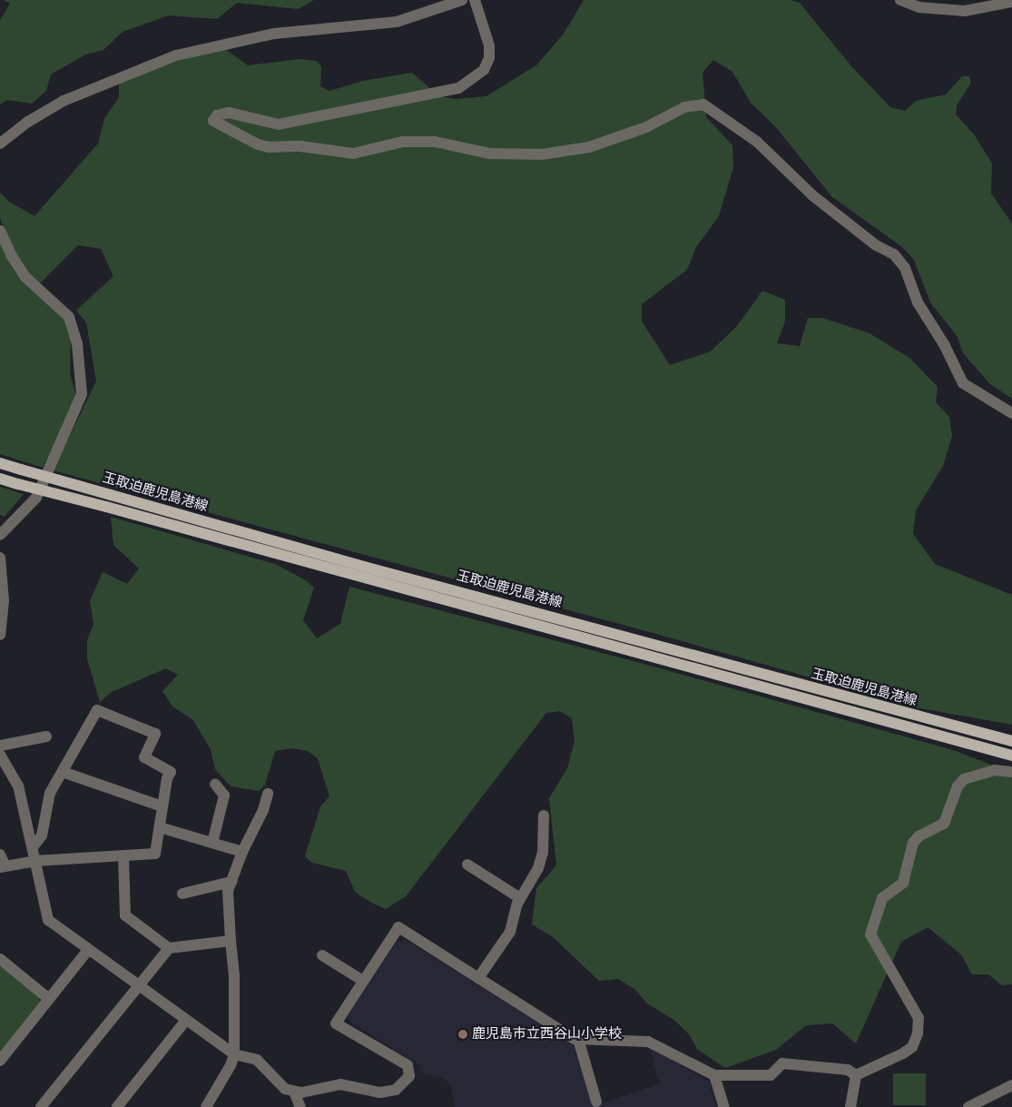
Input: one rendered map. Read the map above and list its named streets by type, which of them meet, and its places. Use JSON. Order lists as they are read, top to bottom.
{
  "streets": {
    "main road": ["玉取迫鹿児島港線"]
  },
  "places": ["鹿児島市立西谷山小学校"]
}
